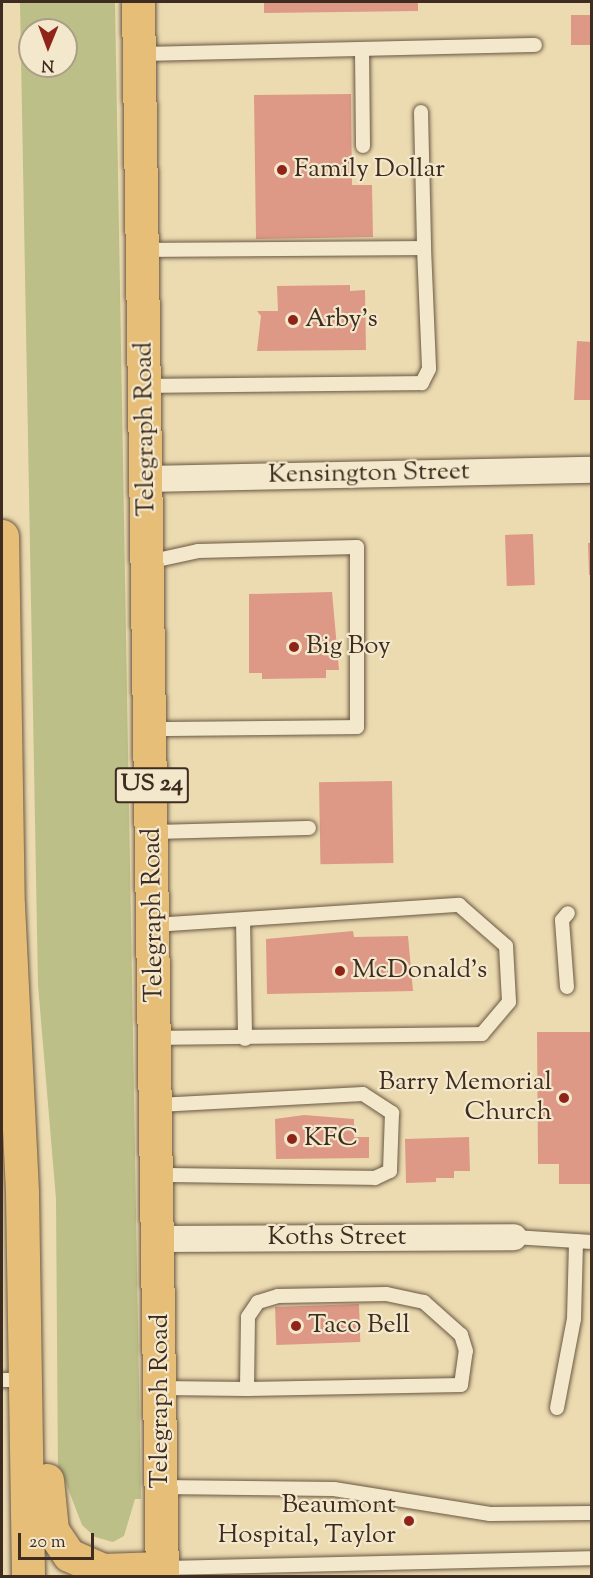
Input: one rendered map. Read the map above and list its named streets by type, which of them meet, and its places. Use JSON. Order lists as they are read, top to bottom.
{
  "streets": {
    "main road": ["Telegraph Road", "US 24"],
    "street": ["Kensington Street", "Koths Street"]
  },
  "crossings": [
    ["Telegraph Road", "Kensington Street"],
    ["Telegraph Road", "Koths Street"]
  ],
  "places": [
    "Family Dollar",
    "Arby's",
    "Big Boy",
    "McDonald's",
    "Barry Memorial Church",
    "KFC",
    "Taco Bell",
    "Beaumont Hospital, Taylor"
  ],
  "scale_bar": "20 m",
  "north": "bottom"
}
